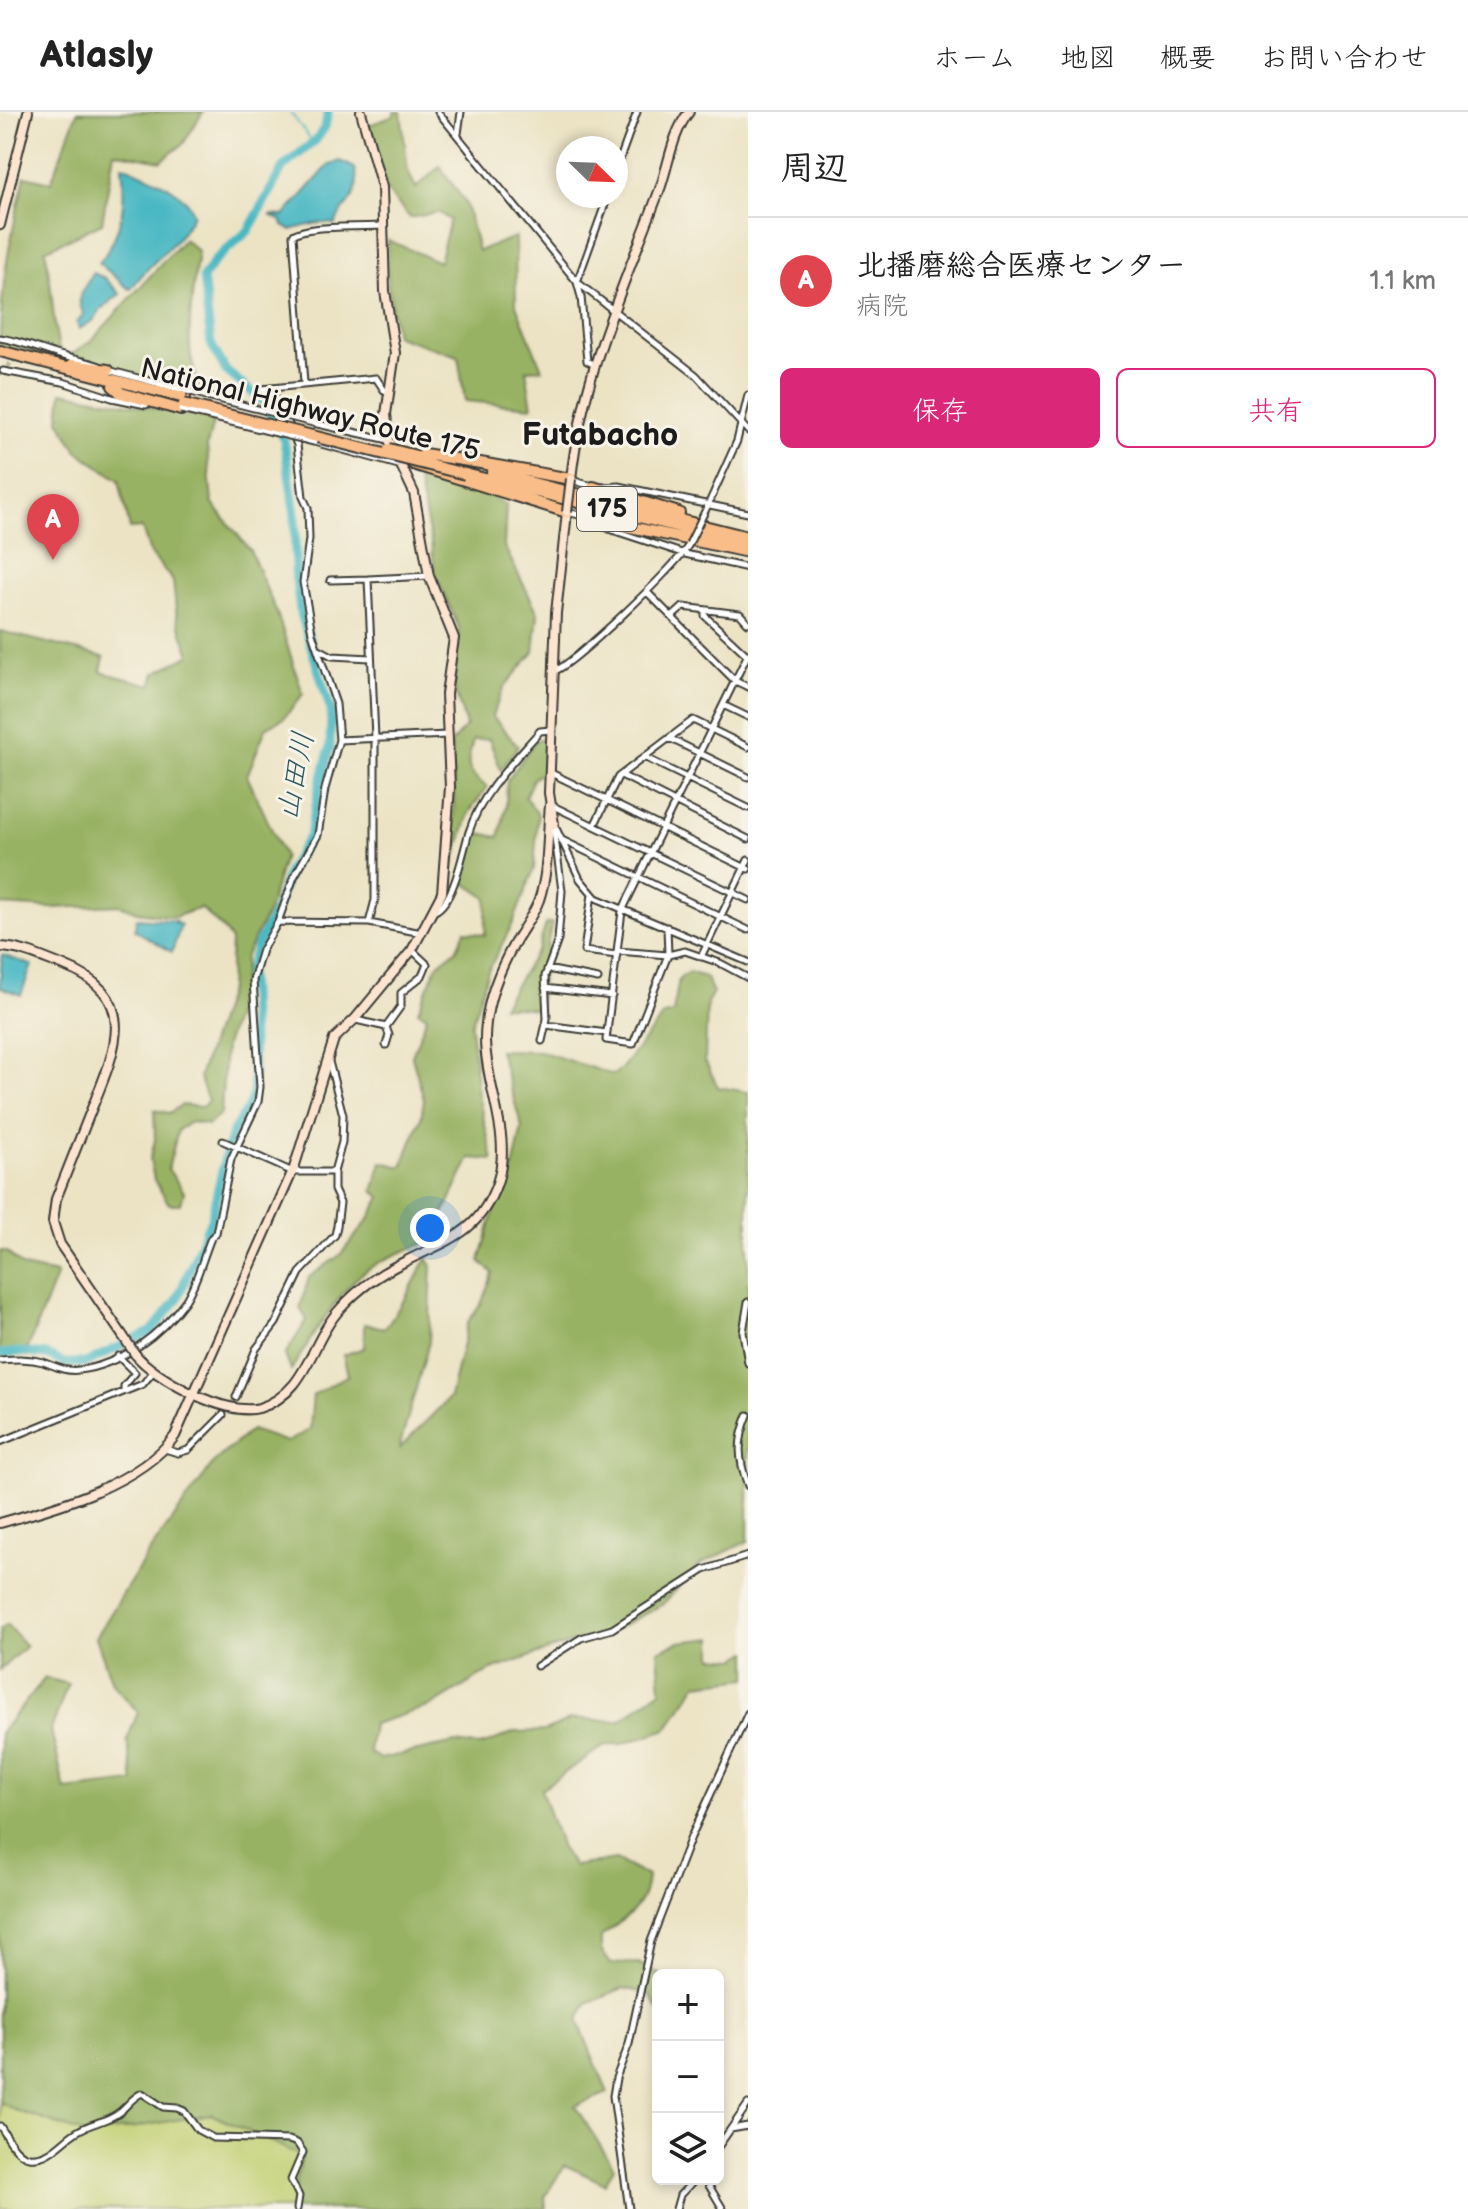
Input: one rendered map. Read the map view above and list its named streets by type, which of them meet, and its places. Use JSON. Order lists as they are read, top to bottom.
{
  "streets": {
    "highway": ["National Highway Route 175", "175"]
  },
  "districts": ["Futabacho"],
  "water": ["山田川"],
  "north": "bottom right",
  "page": {
    "header": "Atlasly",
    "nav": [
      "ホーム",
      "地図",
      "概要",
      "お問い合わせ"
    ],
    "heading": "周辺",
    "list": [
      {
        "mark": "A",
        "name": "北播磨総合医療センター",
        "note": "病院",
        "value": "1.1 km"
      }
    ],
    "buttons": ["保存", "共有"],
    "pins": "A",
    "map_buttons": ["+", "−"]
  }
}
